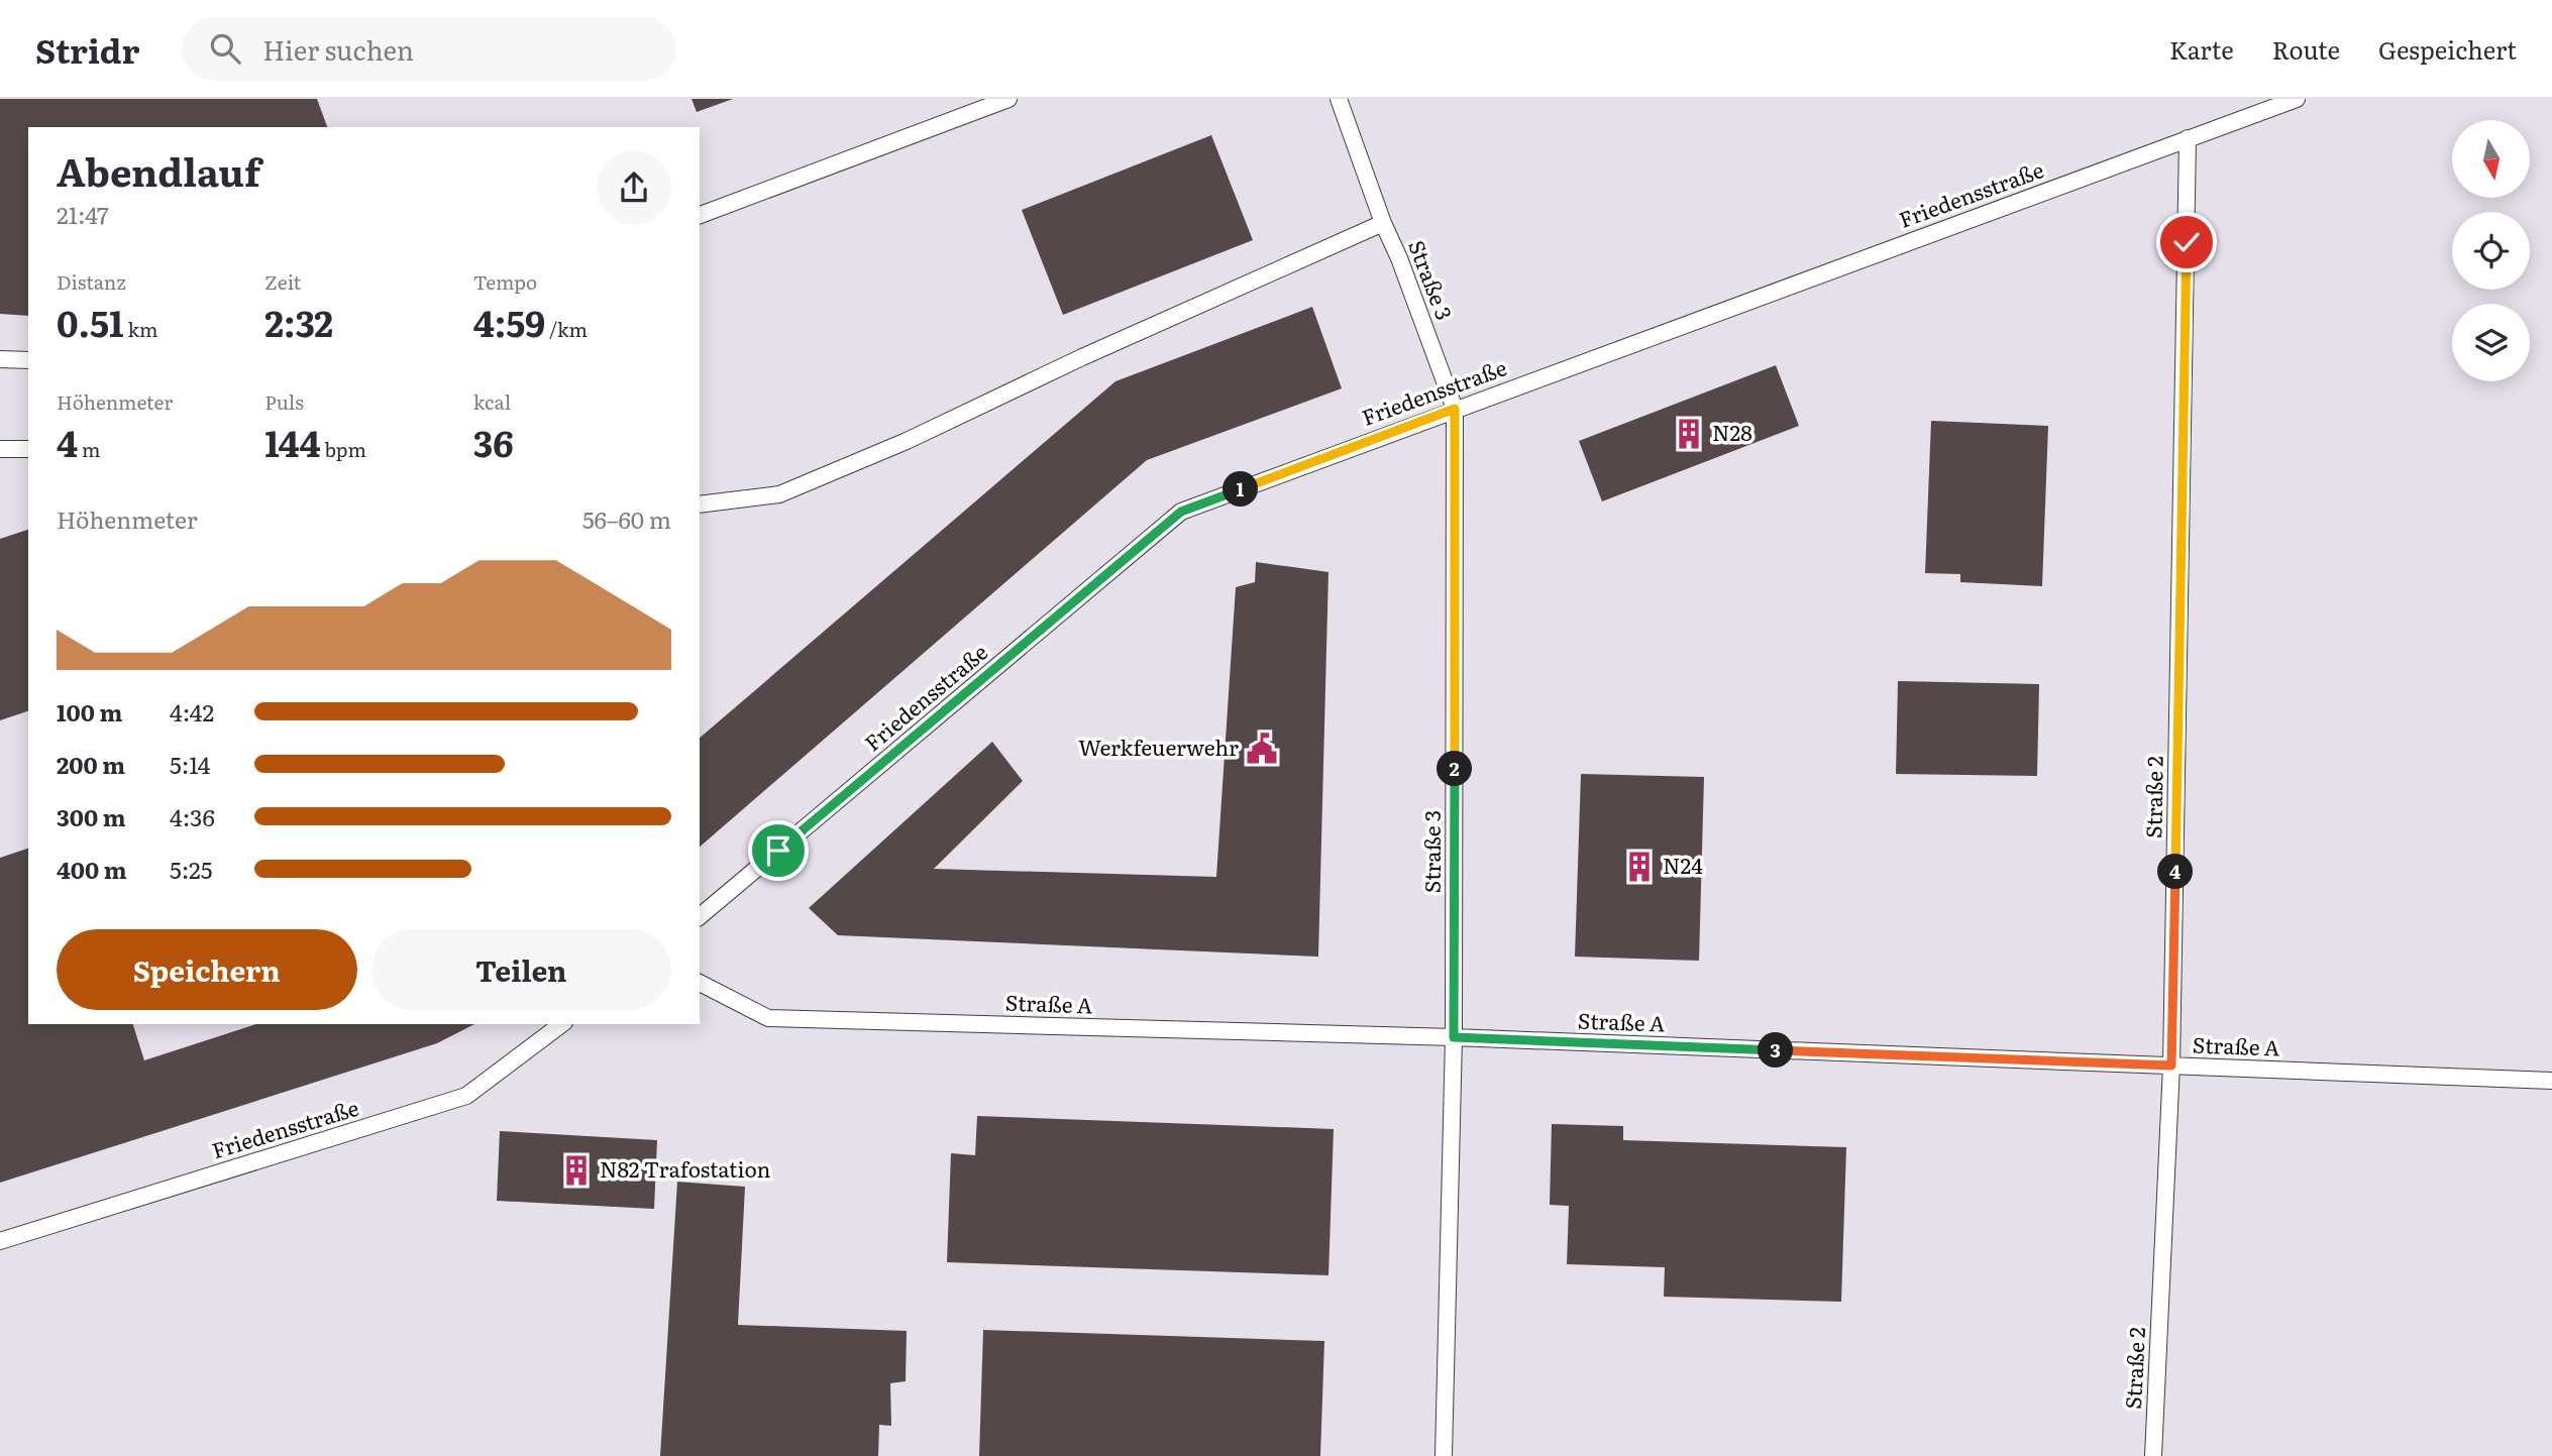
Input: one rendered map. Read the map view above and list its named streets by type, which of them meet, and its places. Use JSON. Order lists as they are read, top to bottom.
{
  "streets": {
    "lane": [
      "Friedensstraße",
      "Straße 3",
      "Straße 2",
      "Straße A"
    ]
  },
  "crossings": [
    ["Friedensstraße", "Straße 3"],
    ["Friedensstraße", "Straße 2"],
    ["Straße 3", "Straße A"],
    ["Straße 2", "Straße A"]
  ],
  "places": {
    "building": ["N28", "N24", "N82 Trafostation"],
    "public building": ["Werkfeuerwehr"]
  },
  "north": "bottom",
  "page": {
    "header": "Stridr",
    "search": "Hier suchen",
    "nav": ["Karte", "Route", "Gespeichert"],
    "heading": ["Abendlauf", "21:47"],
    "stats": [
      ["Distanz", "0.51 km"],
      ["Zeit", "2:32"],
      ["Tempo", "4:59 /km"],
      ["Höhenmeter", "4 m"],
      ["Puls", "144 bpm"],
      ["kcal", "36"]
    ],
    "pins": [
      "1",
      "2",
      "4",
      "3"
    ],
    "chart": ["Höhenmeter", "56–60 m"],
    "list": [
      {
        "name": "100 m",
        "note": "4:42"
      },
      {
        "name": "200 m",
        "note": "5:14"
      },
      {
        "name": "300 m",
        "note": "4:36"
      },
      {
        "name": "400 m",
        "note": "5:25"
      }
    ],
    "buttons": ["Speichern", "Teilen"]
  }
}
